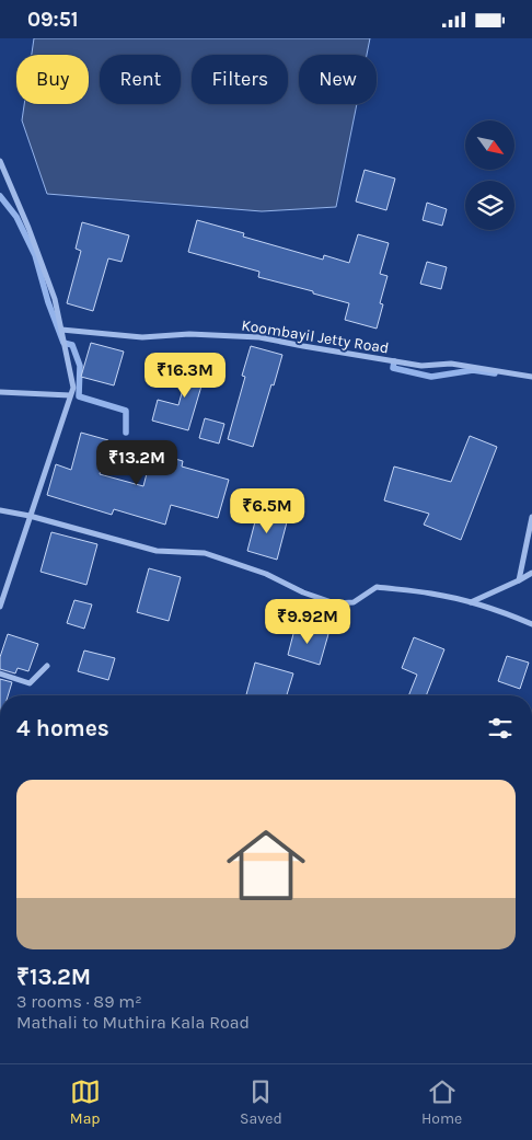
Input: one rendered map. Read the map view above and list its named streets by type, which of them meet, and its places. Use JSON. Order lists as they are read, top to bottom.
{
  "streets": {
    "street": ["Koombayil Jetty Road"]
  },
  "north": "bottom right",
  "page": {
    "status": "09:51",
    "chip": [
      "Buy",
      "Rent",
      "Filters",
      "New"
    ],
    "price": [
      "₹16.3M",
      "₹13.2M",
      "₹6.5M",
      "₹9.92M"
    ],
    "heading": "4 homes",
    "list": [
      {
        "name": "₹13.2M",
        "note": "3 rooms · 89 m² · Mathali to Muthira Kala Road"
      }
    ],
    "tabs": ["Map", "Saved", "Home"]
  }
}
